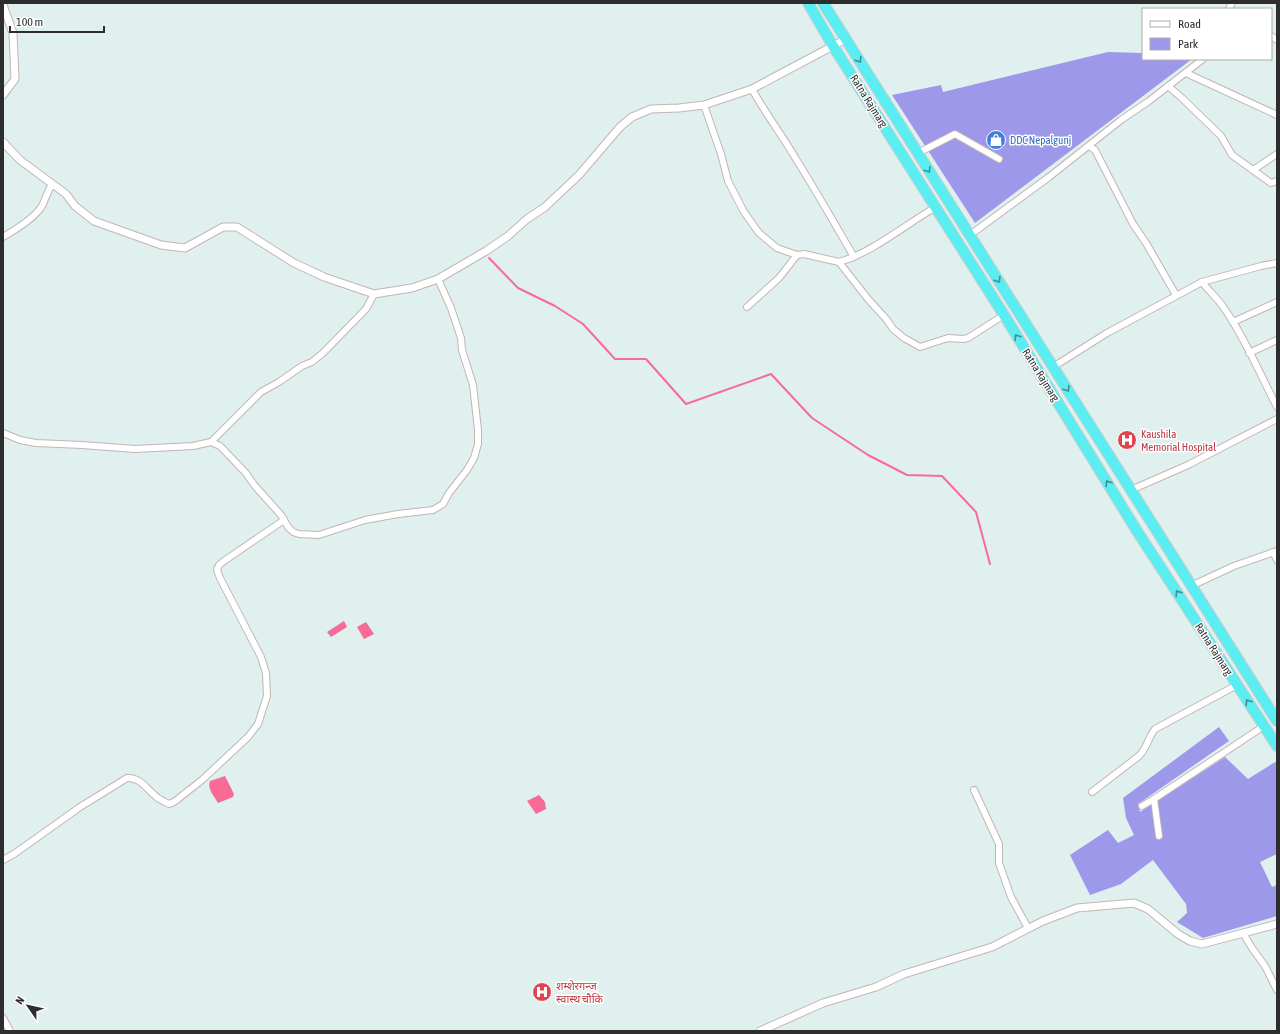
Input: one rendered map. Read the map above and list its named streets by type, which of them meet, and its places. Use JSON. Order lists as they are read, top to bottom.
{
  "streets": {
    "highway": ["Ratna Rajmarg"]
  },
  "places": {
    "shop": ["DDC Nepalgunj"],
    "hospital": ["Kaushila Memorial Hospital", "शम्शेरगन्ज स्वास्थ चौकि"]
  },
  "legend": ["Road", "Park"],
  "scale_bar": "100 m",
  "north": "top left"
}
